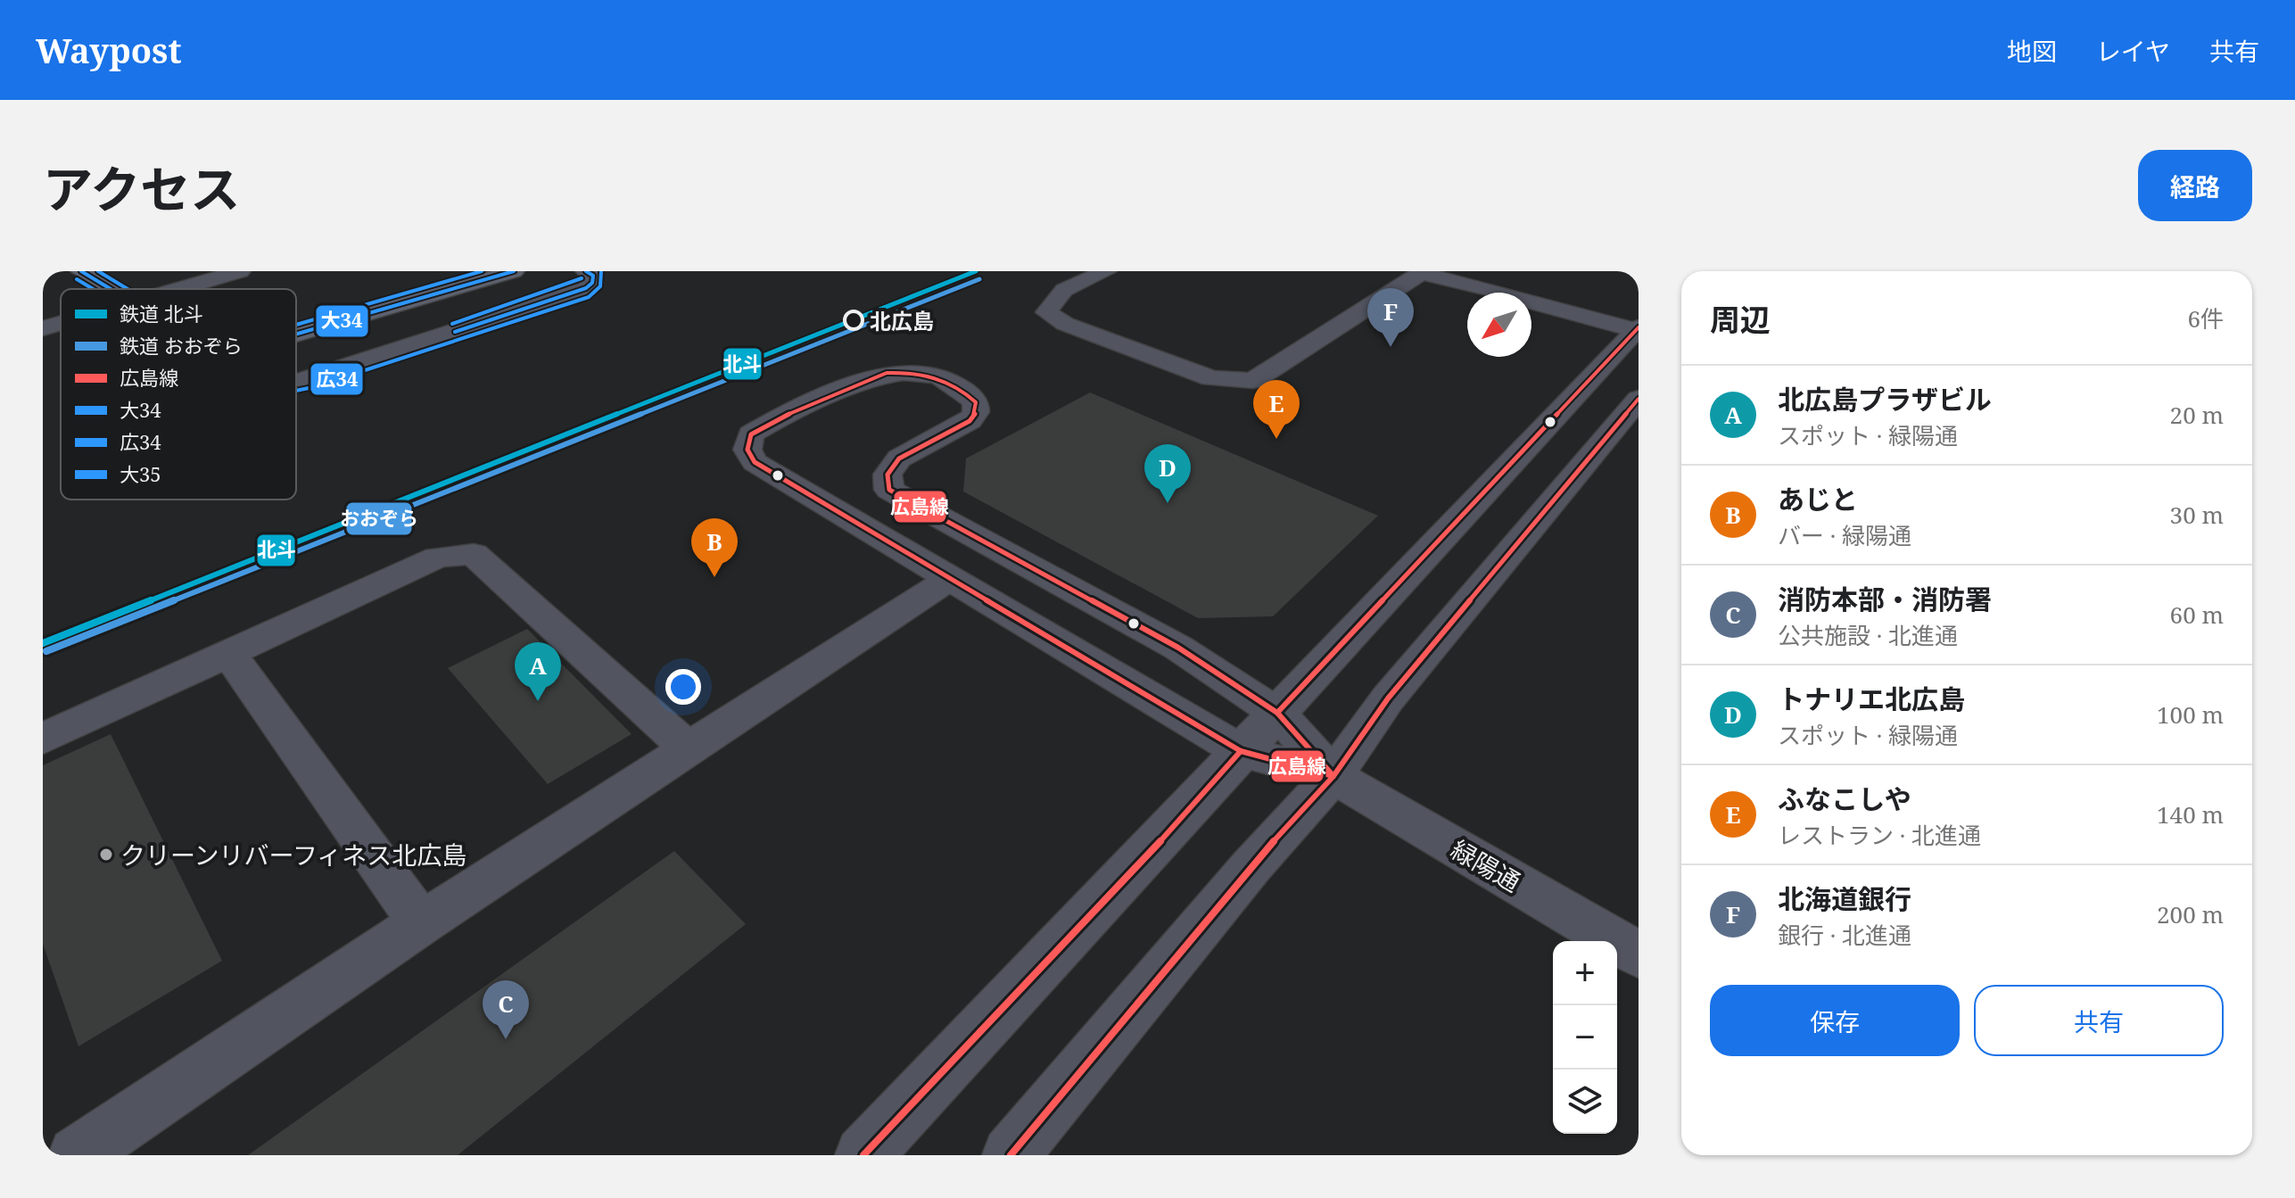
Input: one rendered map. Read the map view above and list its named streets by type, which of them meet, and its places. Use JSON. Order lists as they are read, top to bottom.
{
  "streets": {
    "street": ["緑陽通"]
  },
  "places": ["北広島", "クリーンリバーフィネス北広島"],
  "lines": [
    "rail line 北斗",
    "transit line 大34",
    "transit line 広34",
    "transit line 大35",
    "rail line おおぞら",
    "transit line 広島線"
  ],
  "legend": [
    "鉄道 北斗",
    "鉄道 おおぞら",
    "広島線",
    "大34",
    "広34",
    "大35"
  ],
  "north": "bottom left",
  "page": {
    "header": "Waypost",
    "nav": ["地図", "レイヤ", "共有"],
    "title": "アクセス",
    "buttons": [
      "経路",
      ["保存", "共有"]
    ],
    "heading": ["周辺", "6件"],
    "pins": [
      "F",
      "E",
      "D",
      "B",
      "A",
      "C"
    ],
    "list": [
      {
        "mark": "A",
        "name": "北広島プラザビル",
        "note": "スポット · 緑陽通",
        "value": "20 m"
      },
      {
        "mark": "B",
        "name": "あじと",
        "note": "バー · 緑陽通",
        "value": "30 m"
      },
      {
        "mark": "C",
        "name": "消防本部・消防署",
        "note": "公共施設 · 北進通",
        "value": "60 m"
      },
      {
        "mark": "D",
        "name": "トナリエ北広島",
        "note": "スポット · 緑陽通",
        "value": "100 m"
      },
      {
        "mark": "E",
        "name": "ふなこしや",
        "note": "レストラン · 北進通",
        "value": "140 m"
      },
      {
        "mark": "F",
        "name": "北海道銀行",
        "note": "銀行 · 北進通",
        "value": "200 m"
      }
    ],
    "map_buttons": ["+", "−"]
  }
}
